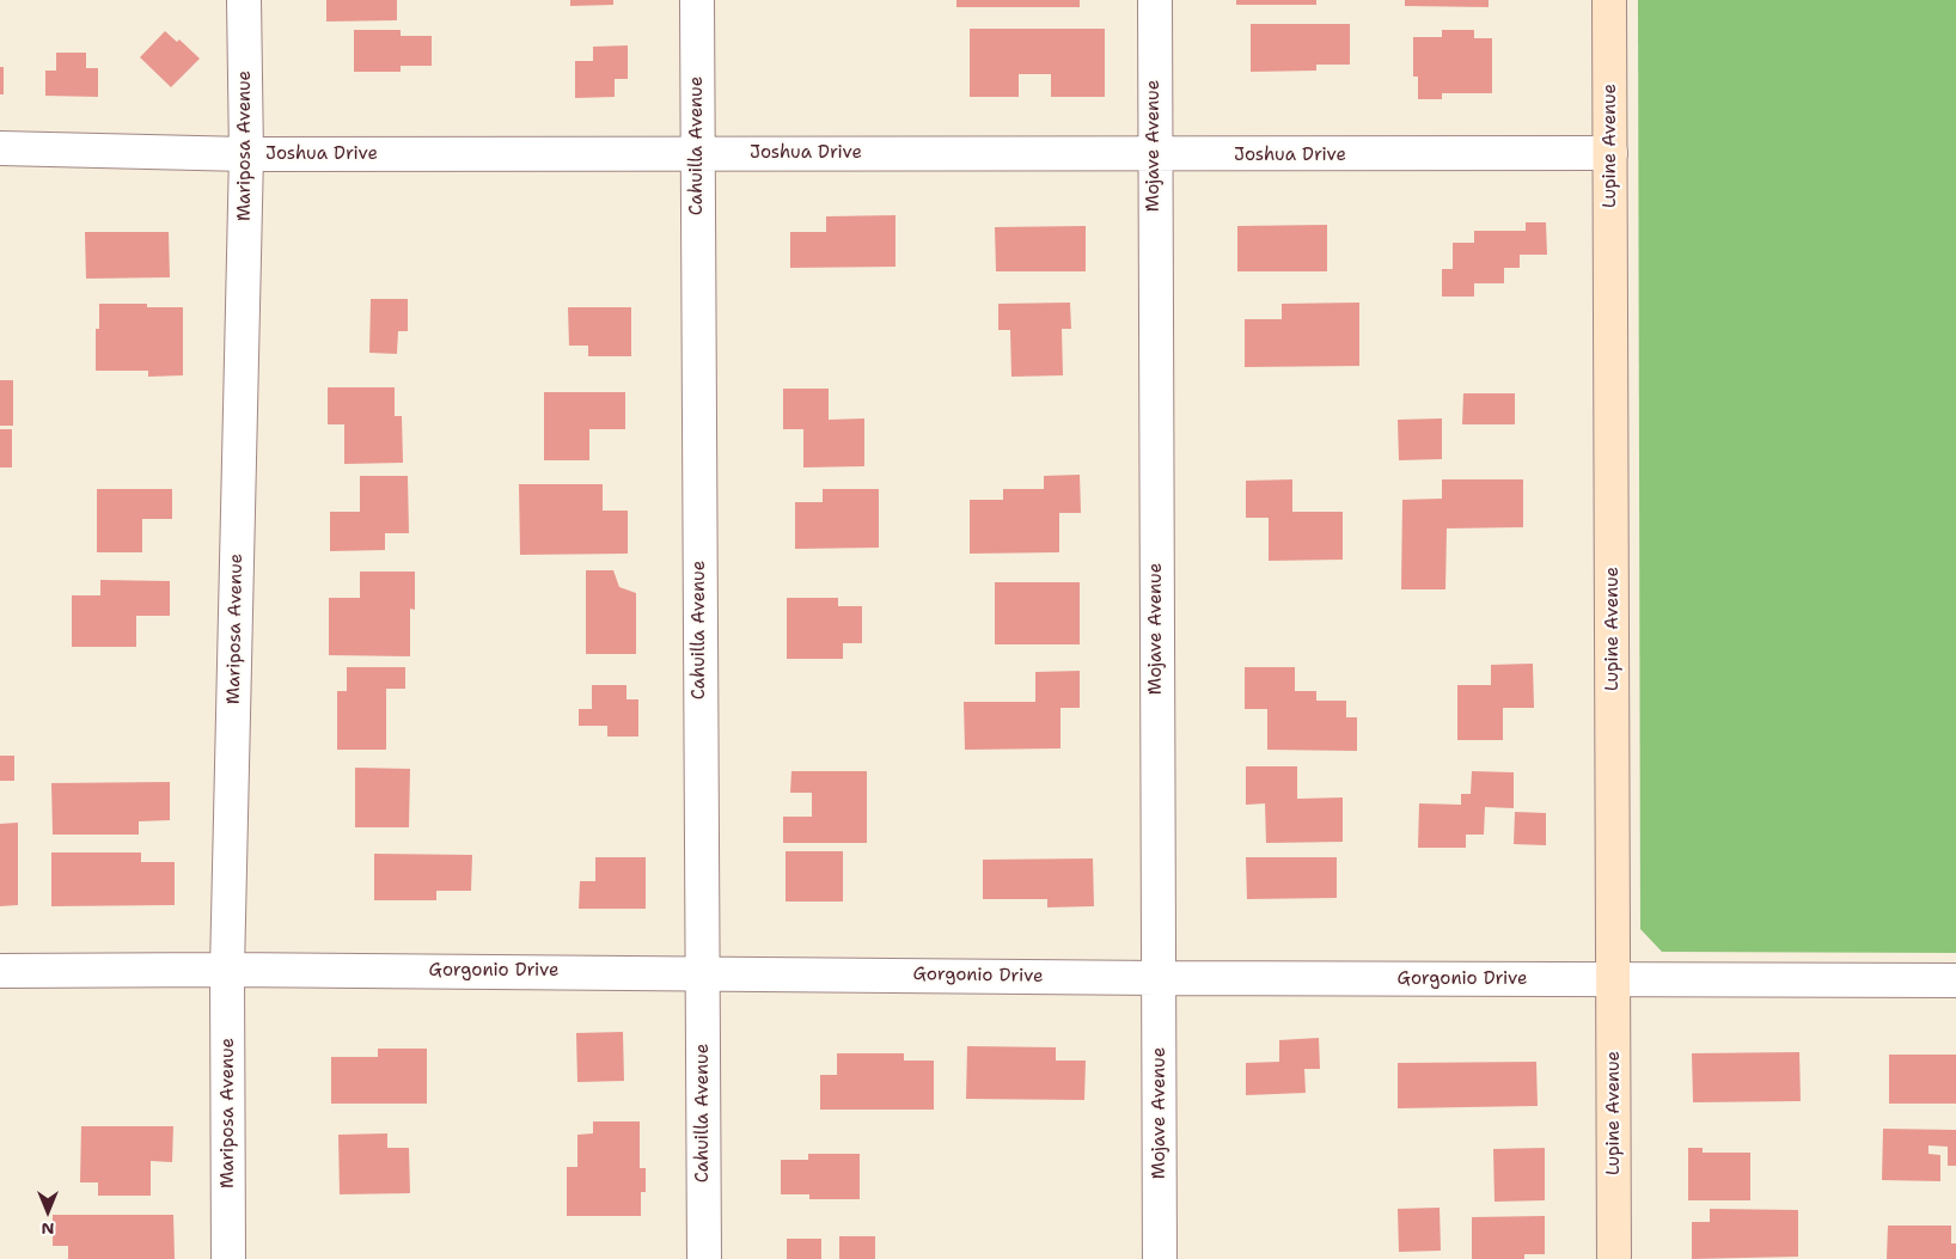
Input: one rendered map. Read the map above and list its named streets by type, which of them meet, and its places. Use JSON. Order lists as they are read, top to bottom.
{
  "streets": {
    "street": [
      "Mariposa Avenue",
      "Cahuilla Avenue",
      "Mojave Avenue",
      "Lupine Avenue",
      "Joshua Drive",
      "Gorgonio Drive"
    ]
  },
  "crossings": [
    ["Mariposa Avenue", "Joshua Drive"],
    ["Mariposa Avenue", "Gorgonio Drive"],
    ["Cahuilla Avenue", "Joshua Drive"],
    ["Cahuilla Avenue", "Gorgonio Drive"],
    ["Mojave Avenue", "Joshua Drive"],
    ["Mojave Avenue", "Gorgonio Drive"],
    ["Lupine Avenue", "Joshua Drive"],
    ["Lupine Avenue", "Gorgonio Drive"]
  ],
  "north": "bottom"
}
